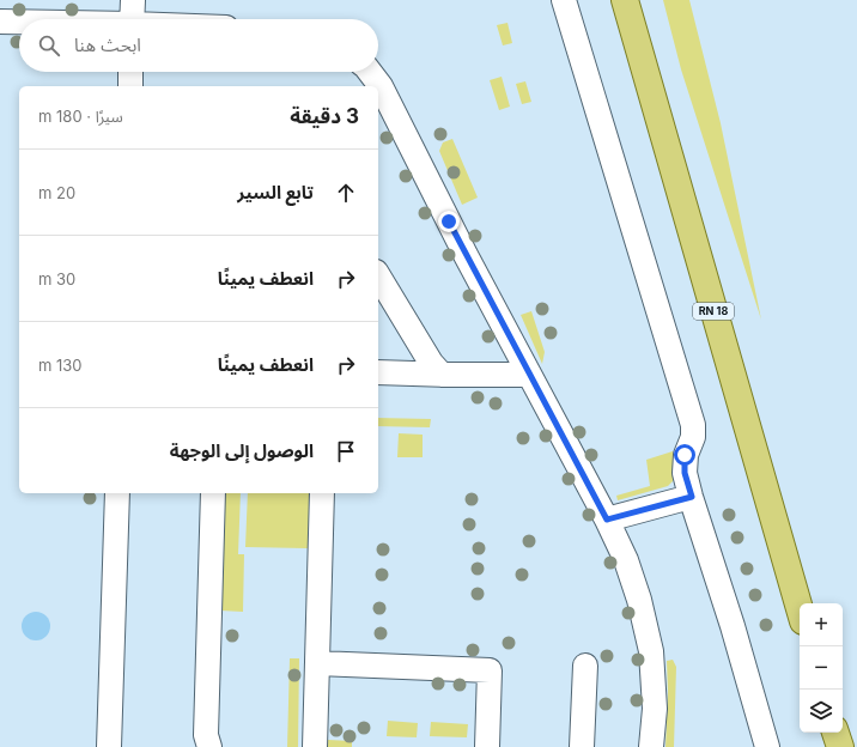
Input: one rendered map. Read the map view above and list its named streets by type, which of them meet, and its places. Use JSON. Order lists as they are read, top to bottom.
{
  "streets": {
    "main road": ["RN 18"]
  },
  "page": {
    "search": "ابحث هنا",
    "heading": ["3 دقيقة", "سيرًا · 180 m"],
    "list": [
      ["تابع السير", "20 m"],
      ["انعطف يمينًا", "30 m"],
      ["انعطف يمينًا", "130 m"],
      "الوصول إلى الوجهة"
    ],
    "map_buttons": ["+", "−"]
  }
}
